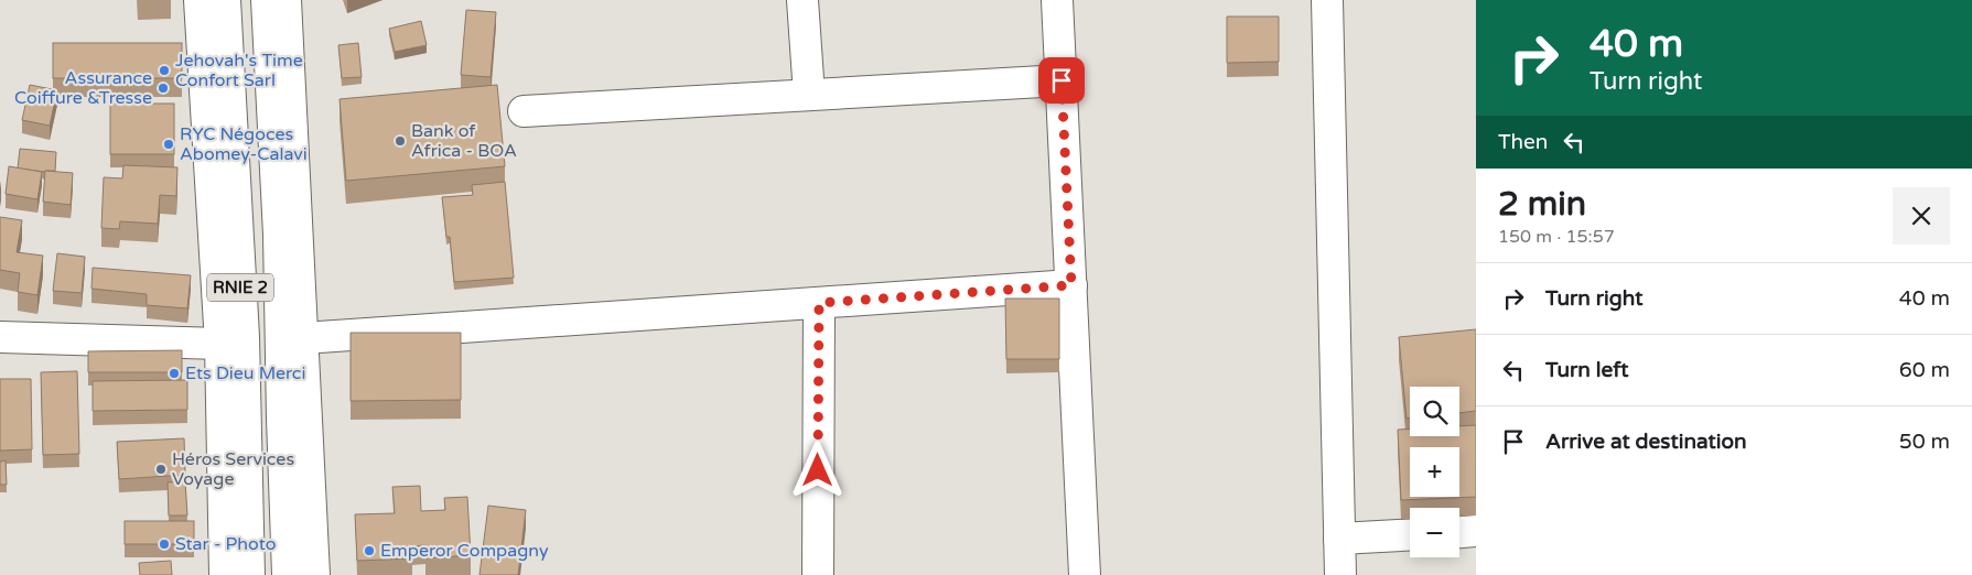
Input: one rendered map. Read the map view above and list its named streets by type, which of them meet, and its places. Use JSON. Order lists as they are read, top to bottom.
{
  "streets": {
    "main road": ["RNIE 2"]
  },
  "places": [
    "Jehovah's Time Confort Sarl",
    "Assurance Coiffure &Tresse",
    "Bank of Africa - BOA",
    "RYC Négoces Abomey-Calavi",
    "Ets Dieu Merci",
    "Héros Services Voyage",
    "Star - Photo",
    "Emperor Compagny"
  ],
  "page": {
    "turn": ["40 m", "Turn right"],
    "then": "Then",
    "heading": ["2 min", "150 m · 15:57"],
    "list": [
      {
        "name": "Turn right",
        "value": "40 m"
      },
      {
        "name": "Turn left",
        "value": "60 m"
      },
      {
        "name": "Arrive at destination",
        "value": "50 m"
      }
    ],
    "map_buttons": ["+", "−"]
  }
}
